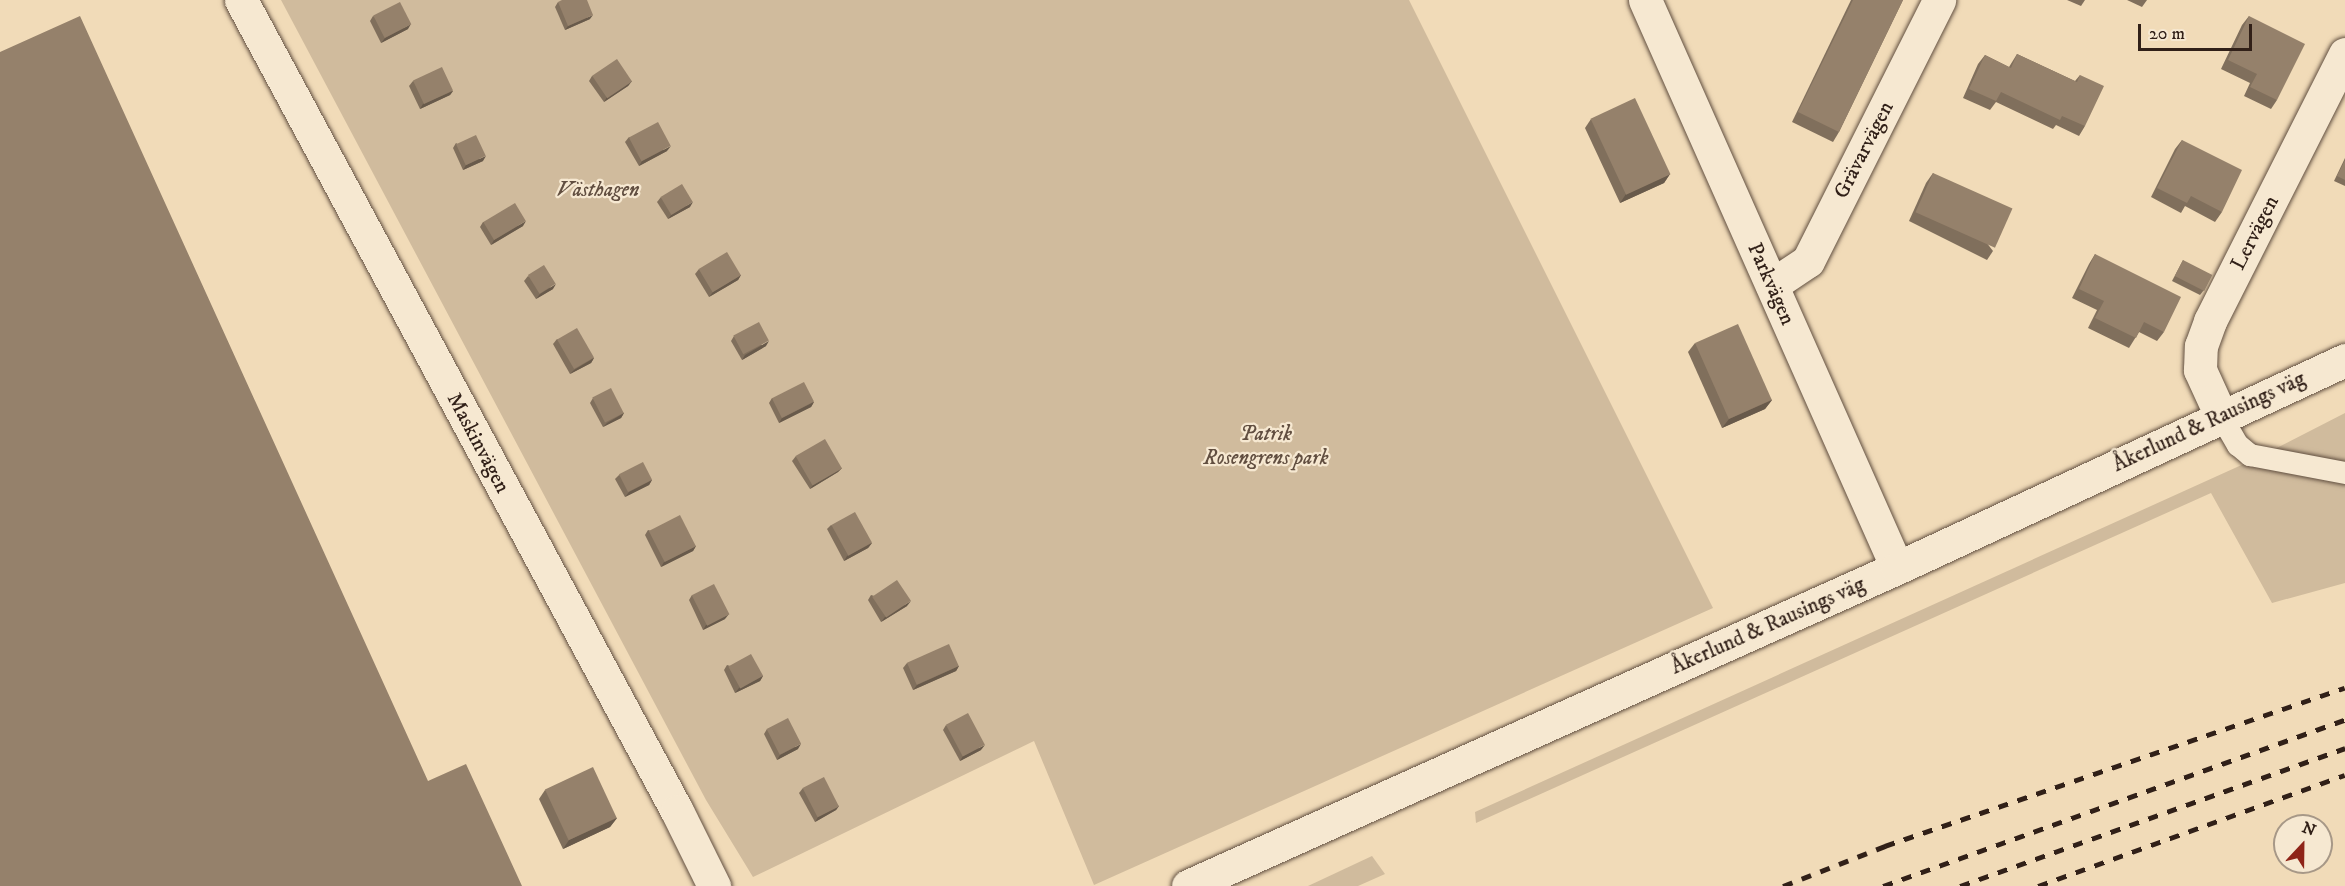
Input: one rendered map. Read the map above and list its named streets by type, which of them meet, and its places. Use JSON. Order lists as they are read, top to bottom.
{
  "streets": {
    "street": [
      "Grävarvägen",
      "Lervägen",
      "Parkvägen",
      "Åkerlund & Rausings väg",
      "Maskinvägen"
    ]
  },
  "crossings": [
    ["Grävarvägen", "Parkvägen"],
    ["Lervägen", "Åkerlund & Rausings väg"],
    ["Parkvägen", "Åkerlund & Rausings väg"]
  ],
  "parks": ["Västhagen", "Patrik Rosengrens park"],
  "scale_bar": "20 m",
  "north": "top"
}
